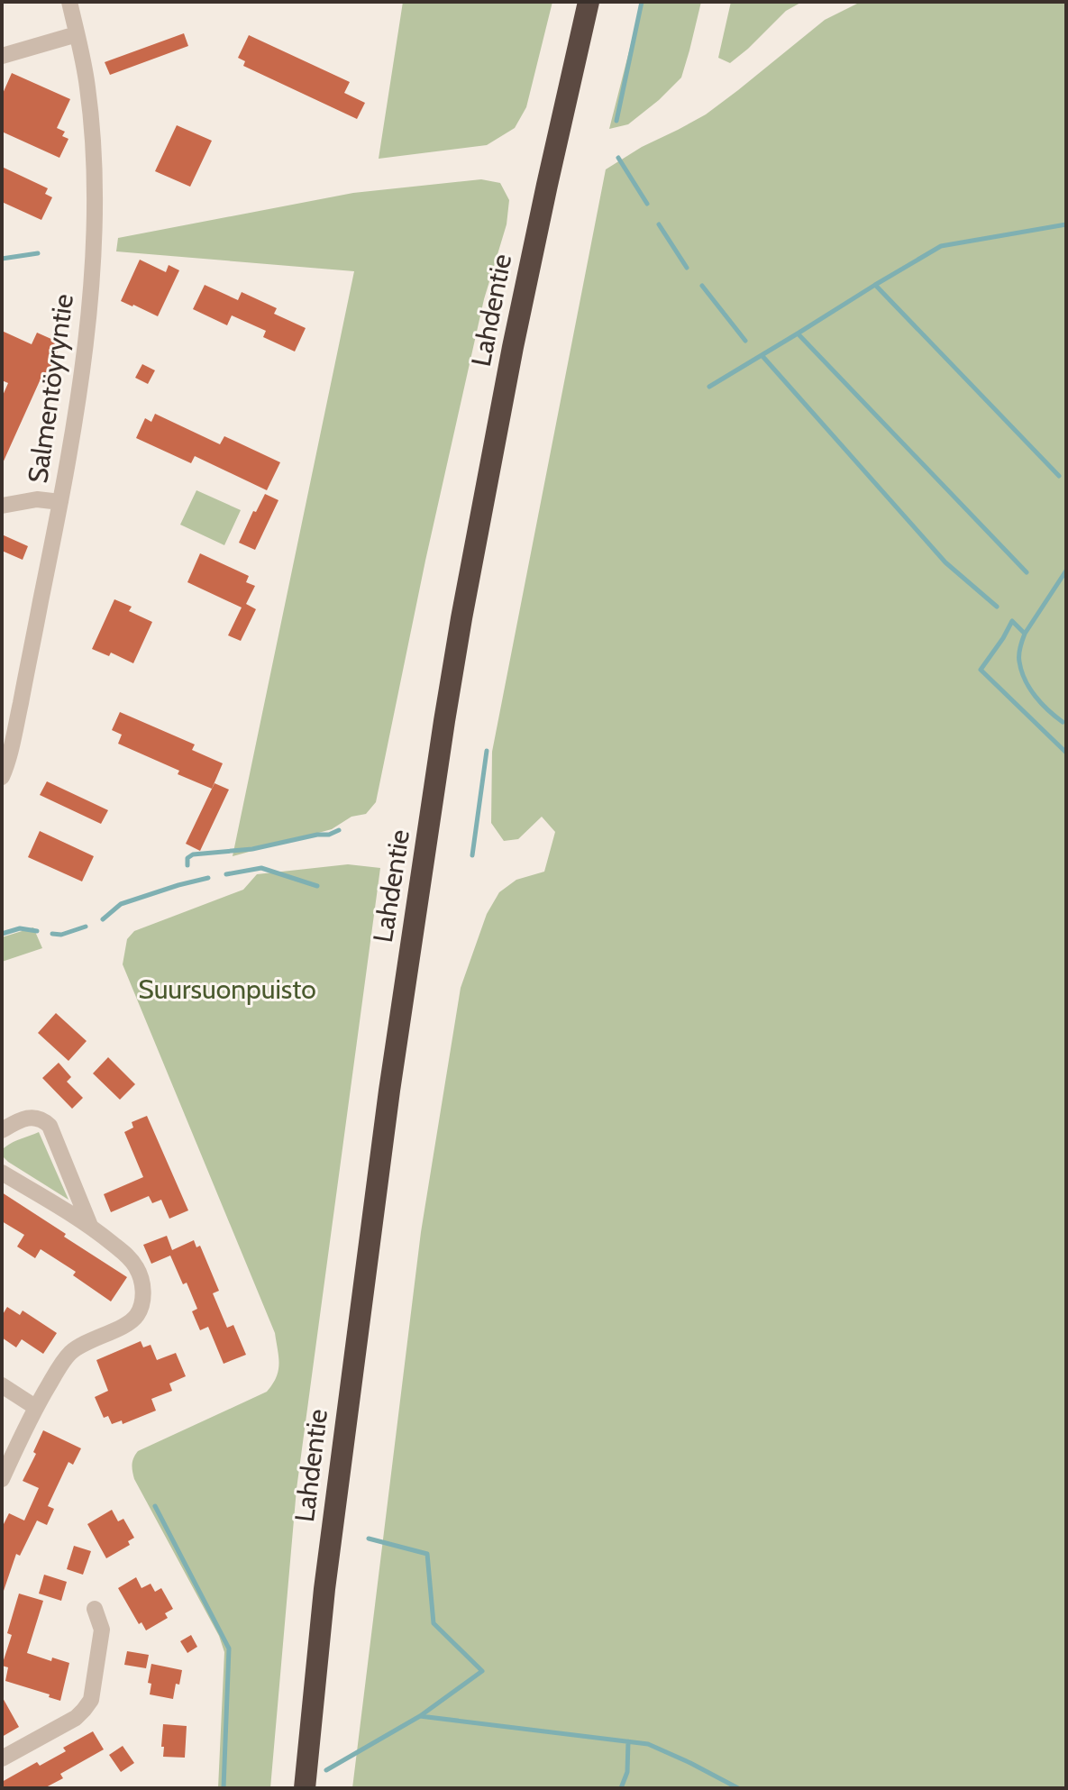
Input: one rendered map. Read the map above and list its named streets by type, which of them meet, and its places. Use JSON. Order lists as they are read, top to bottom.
{
  "streets": {
    "highway": ["Lahdentie"],
    "street": ["Salmentöyryntie"]
  },
  "parks": ["Suursuonpuisto"]
}
